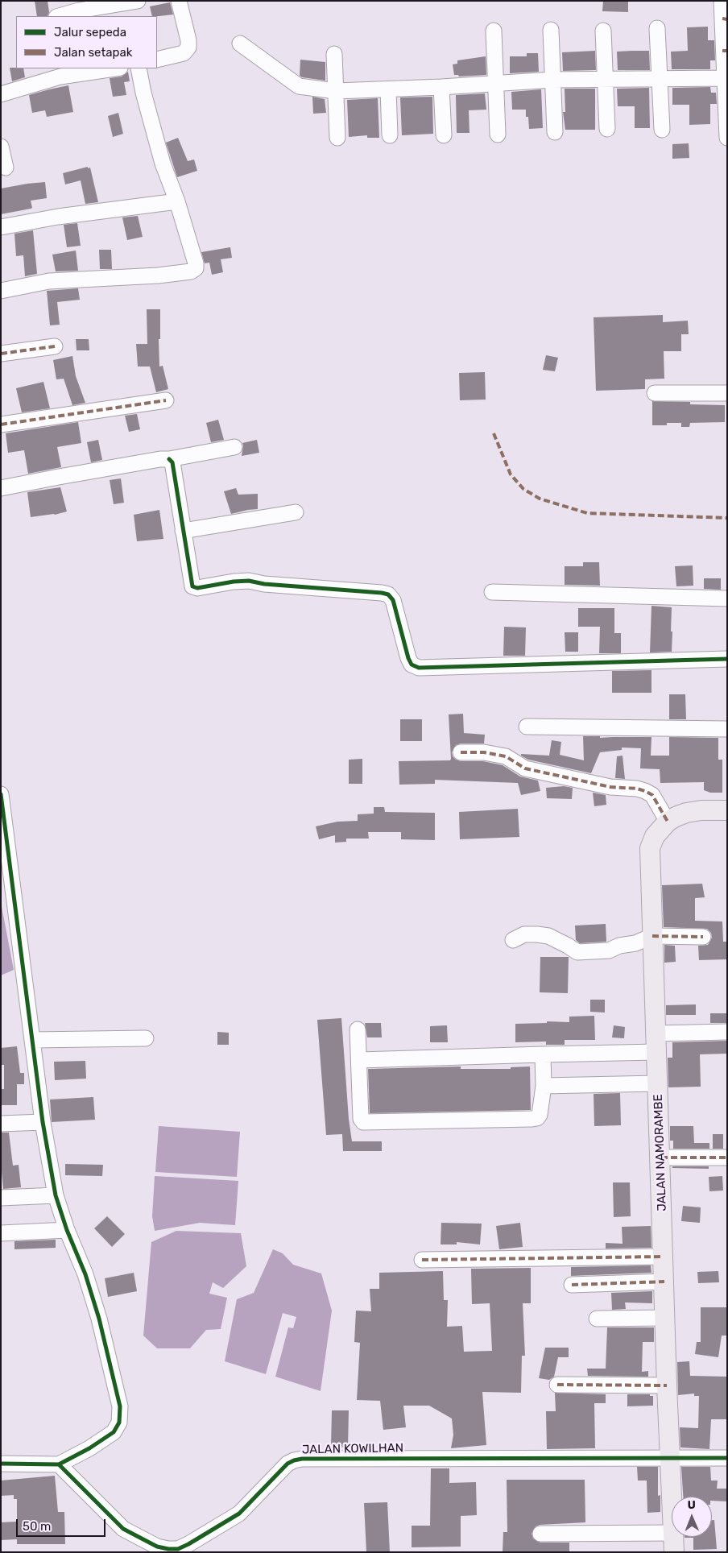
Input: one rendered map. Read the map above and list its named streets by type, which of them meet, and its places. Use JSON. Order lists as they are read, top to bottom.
{
  "streets": {
    "main road": ["JALAN NAMORAMBE"],
    "street": ["JALAN KOWILHAN"]
  },
  "crossings": [
    ["JALAN NAMORAMBE", "JALAN KOWILHAN"]
  ],
  "legend": ["Jalur sepeda", "Jalan setapak"],
  "scale_bar": "50 m",
  "north": "top"
}
